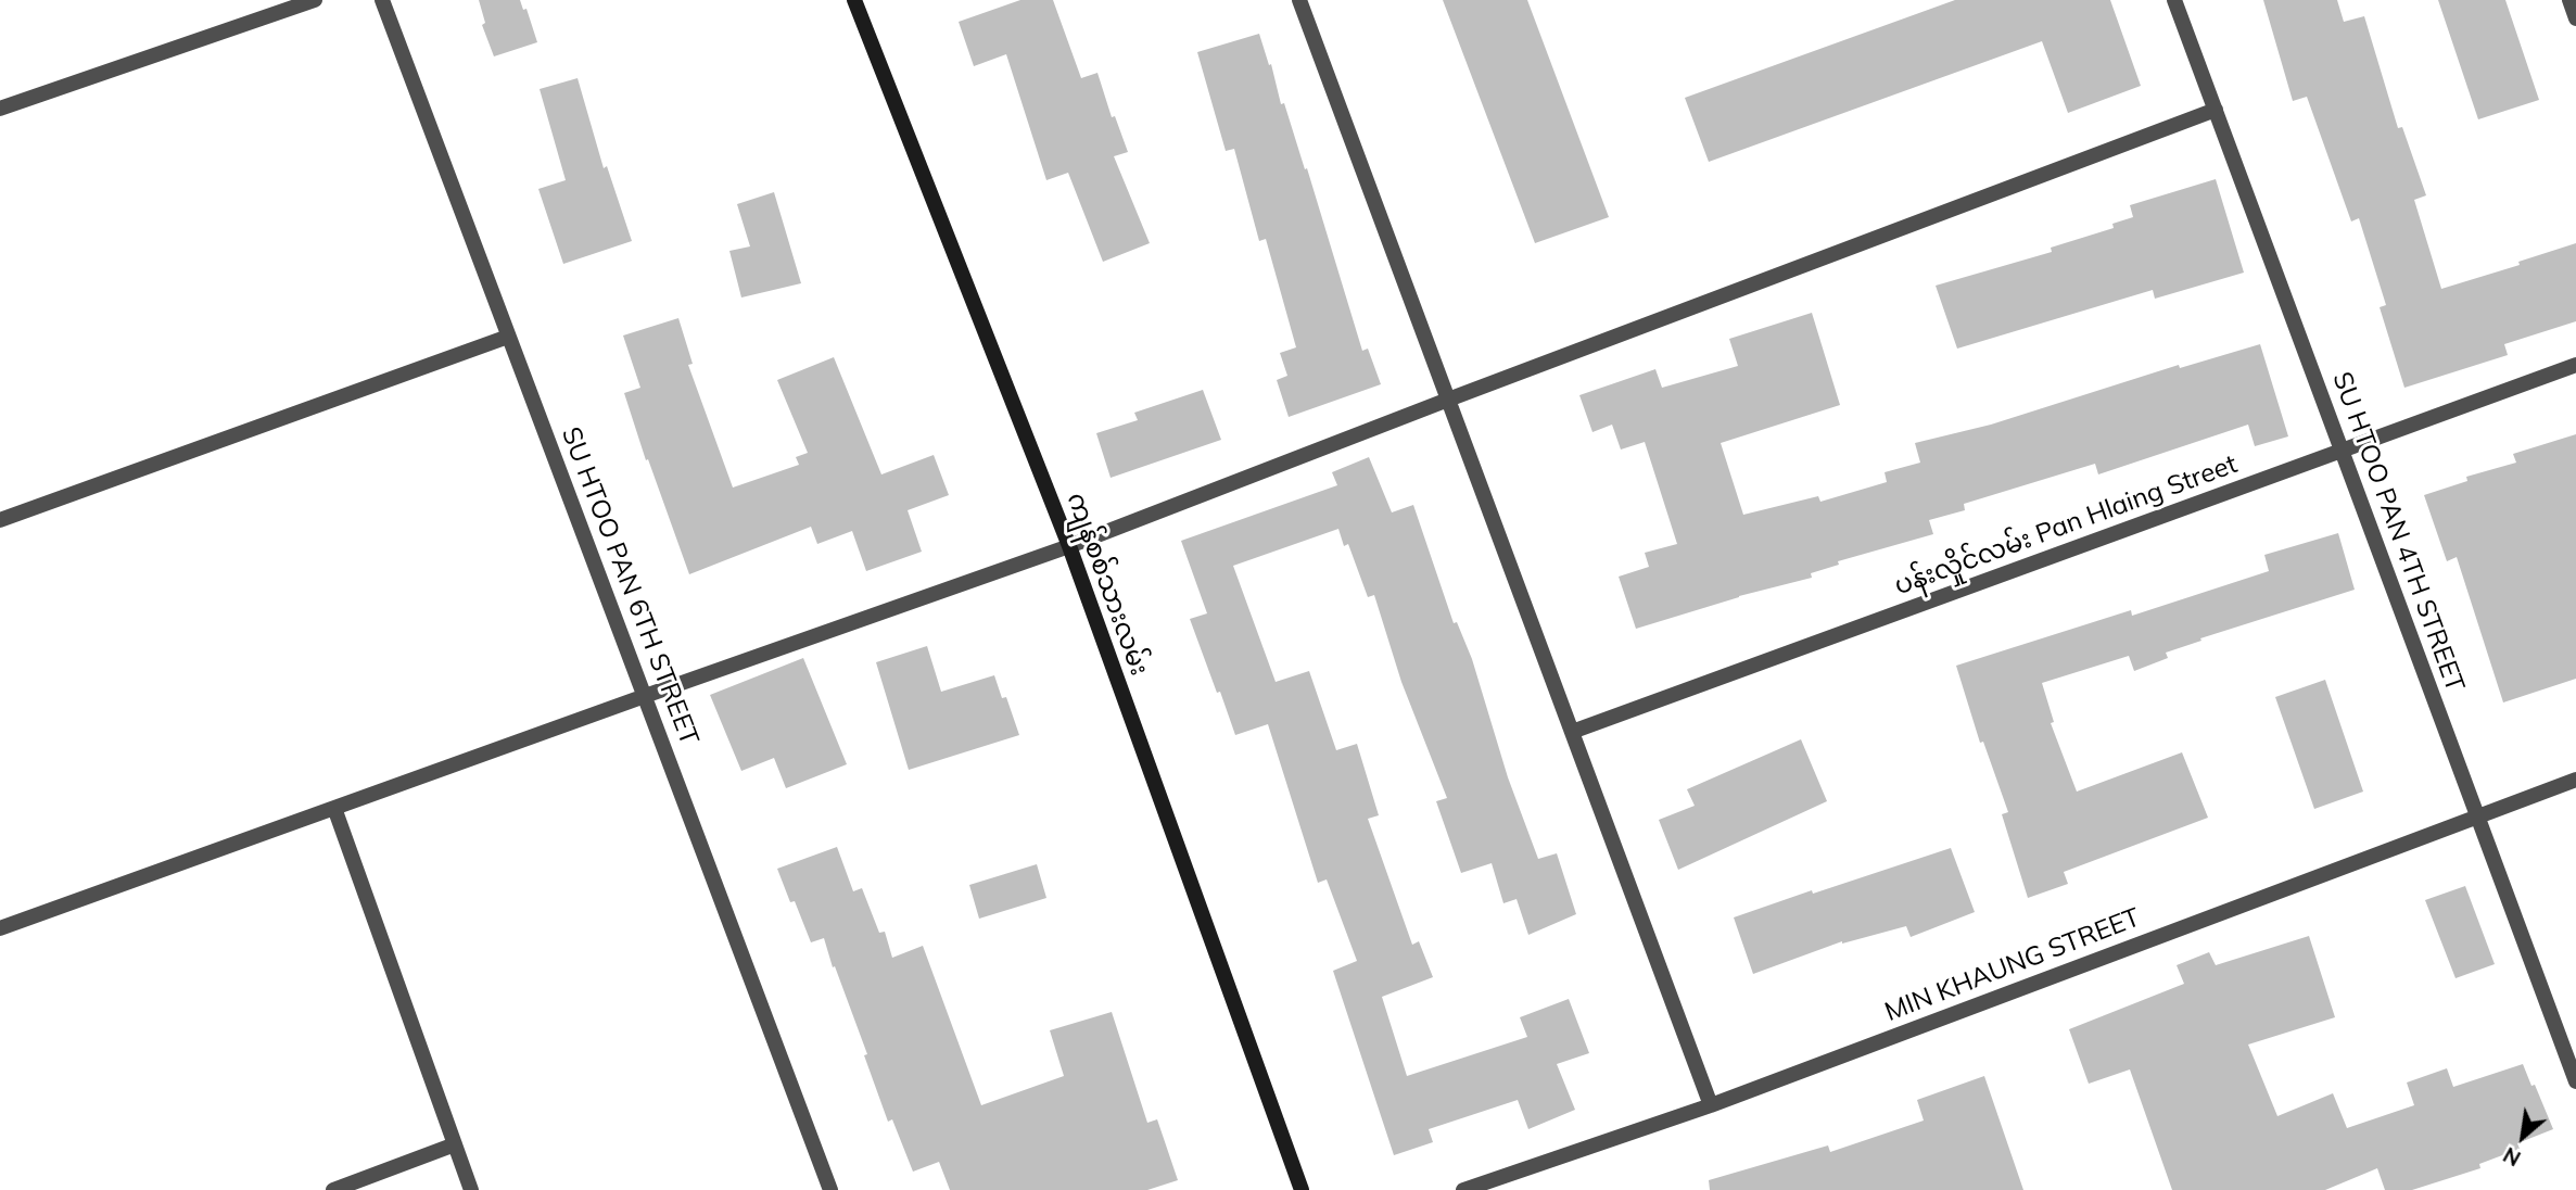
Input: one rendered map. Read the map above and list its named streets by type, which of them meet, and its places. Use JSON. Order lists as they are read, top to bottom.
{
  "streets": {
    "street": [
      "ပန်းလှိုင်လမ်း Pan Hlaing Street",
      "SU HTOO PAN 4TH STREET",
      "ကျန်စစ်သားလမ်း",
      "SU HTOO PAN 6TH STREET",
      "MIN KHAUNG STREET"
    ]
  },
  "crossings": [
    ["ပန်းလှိုင်လမ်း Pan Hlaing Street", "SU HTOO PAN 4TH STREET"],
    ["SU HTOO PAN 4TH STREET", "MIN KHAUNG STREET"]
  ],
  "north": "bottom left"
}
